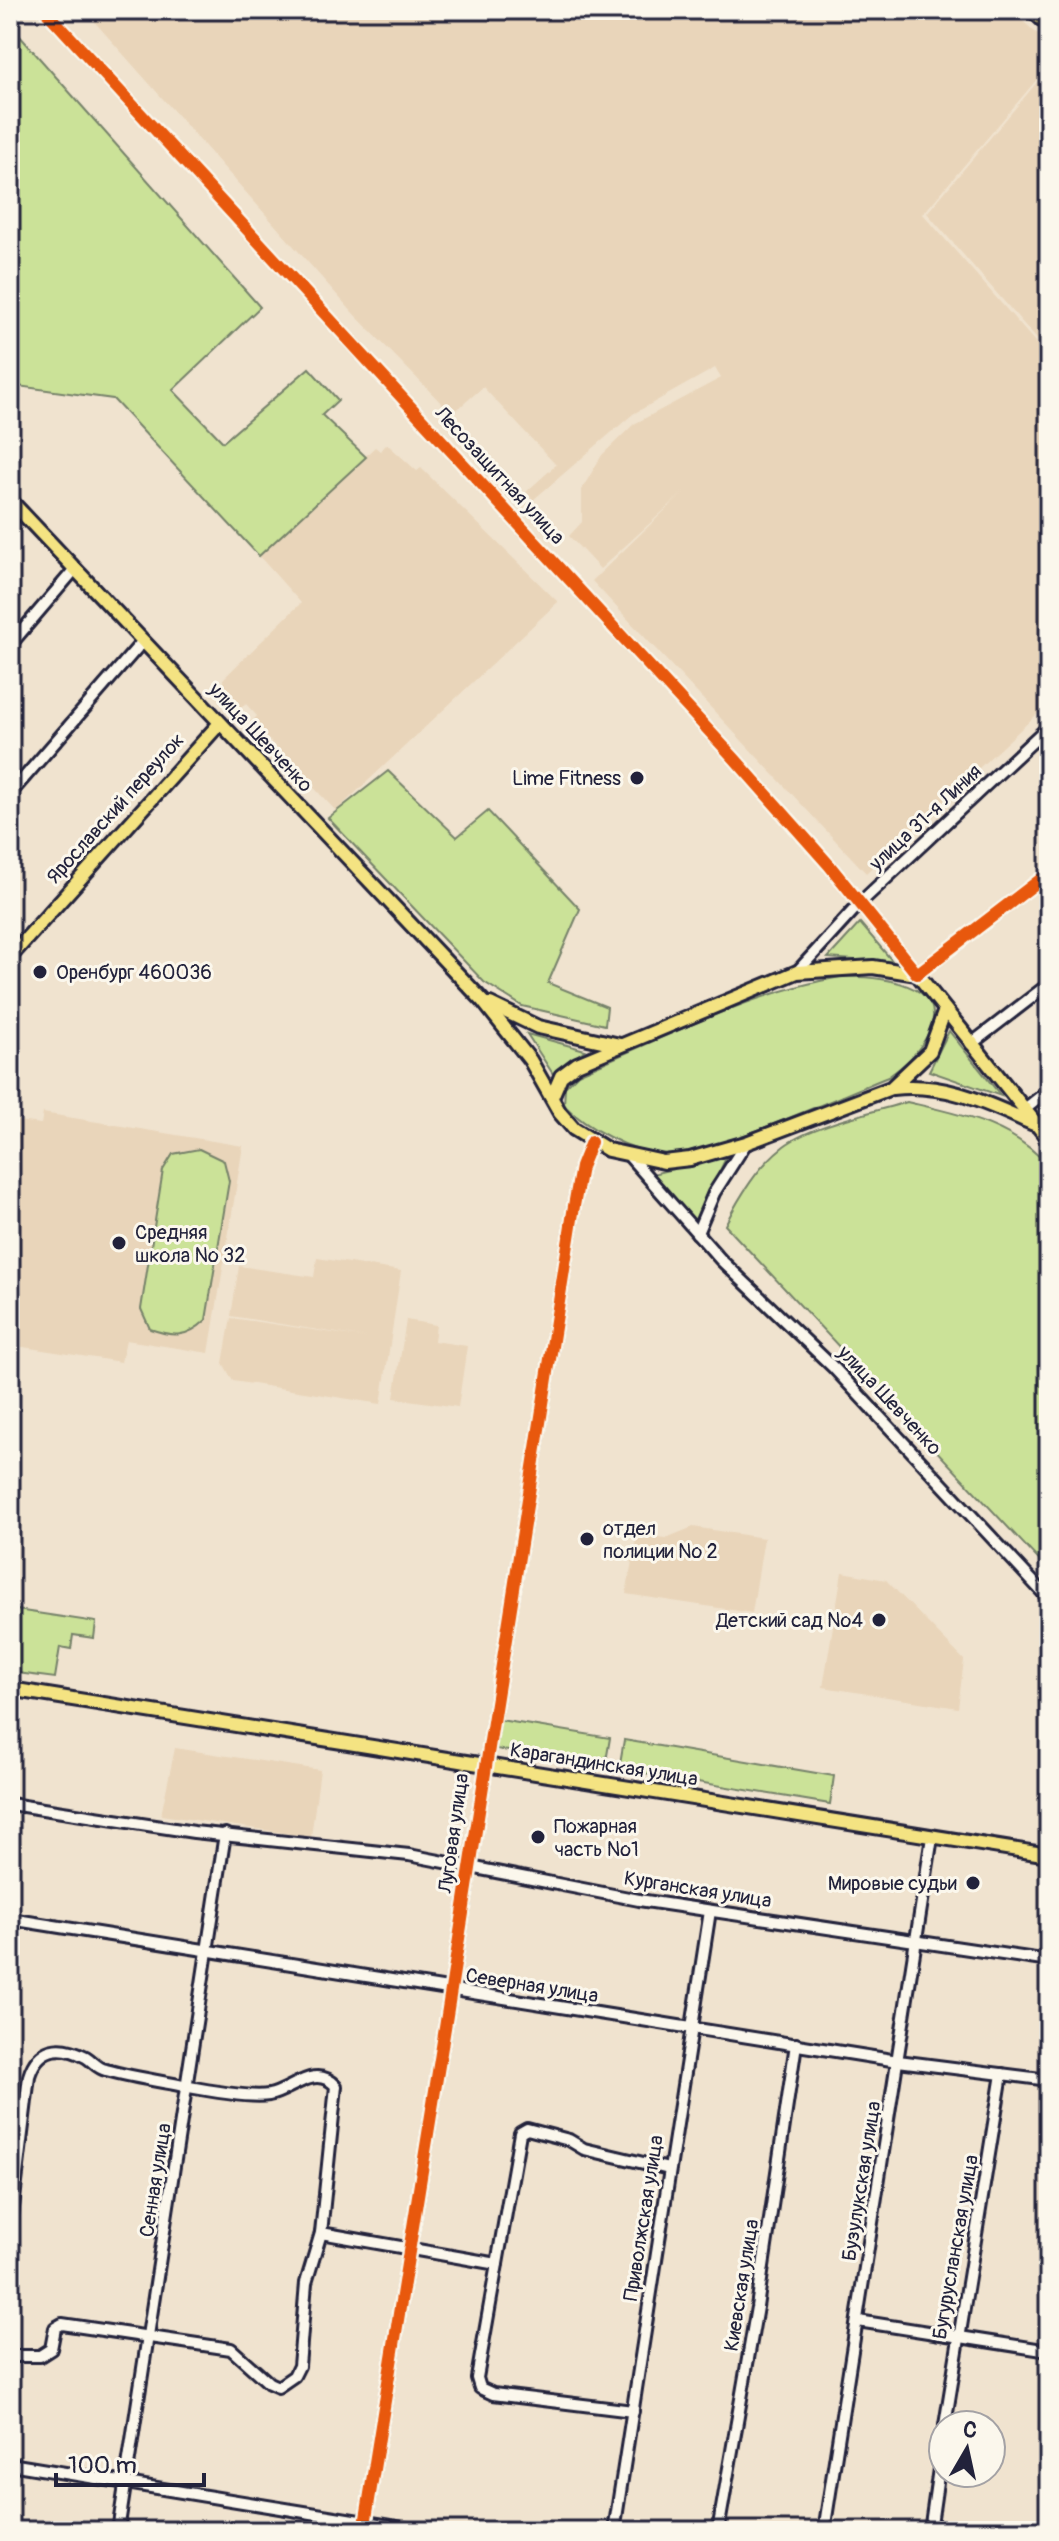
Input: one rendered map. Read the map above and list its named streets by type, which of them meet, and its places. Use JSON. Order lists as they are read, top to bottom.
{
  "streets": {
    "main road": ["улица Шевченко", "Ярославский переулок", "Карагандинская улица"],
    "street": [
      "Лесозащитная улица",
      "улица 31-я Линия",
      "Луговая улица",
      "Курганская улица",
      "Северная улица",
      "Сенная улица",
      "Бузулукская улица",
      "Приволжская улица",
      "Бугурусланская улица",
      "Киевская улица"
    ]
  },
  "crossings": [
    ["Лесозащитная улица", "улица 31-я Линия"],
    ["улица Шевченко", "Ярославский переулок"],
    ["улица Шевченко", "Луговая улица"],
    ["Карагандинская улица", "Луговая улица"],
    ["Карагандинская улица", "Бузулукская улица"],
    ["Луговая улица", "Курганская улица"],
    ["Луговая улица", "Северная улица"],
    ["Курганская улица", "Сенная улица"],
    ["Курганская улица", "Бузулукская улица"],
    ["Курганская улица", "Приволжская улица"],
    ["Северная улица", "Сенная улица"],
    ["Северная улица", "Бузулукская улица"],
    ["Северная улица", "Приволжская улица"],
    ["Северная улица", "Бугурусланская улица"],
    ["Северная улица", "Киевская улица"]
  ],
  "places": [
    "Lime Fitness",
    "Оренбург 460036",
    "Средняя школа № 32",
    "отдел полиции № 2",
    "Детский сад №4",
    "Пожарная часть №1",
    "Мировые судьи"
  ],
  "scale_bar": "100 m",
  "north": "top"
}
